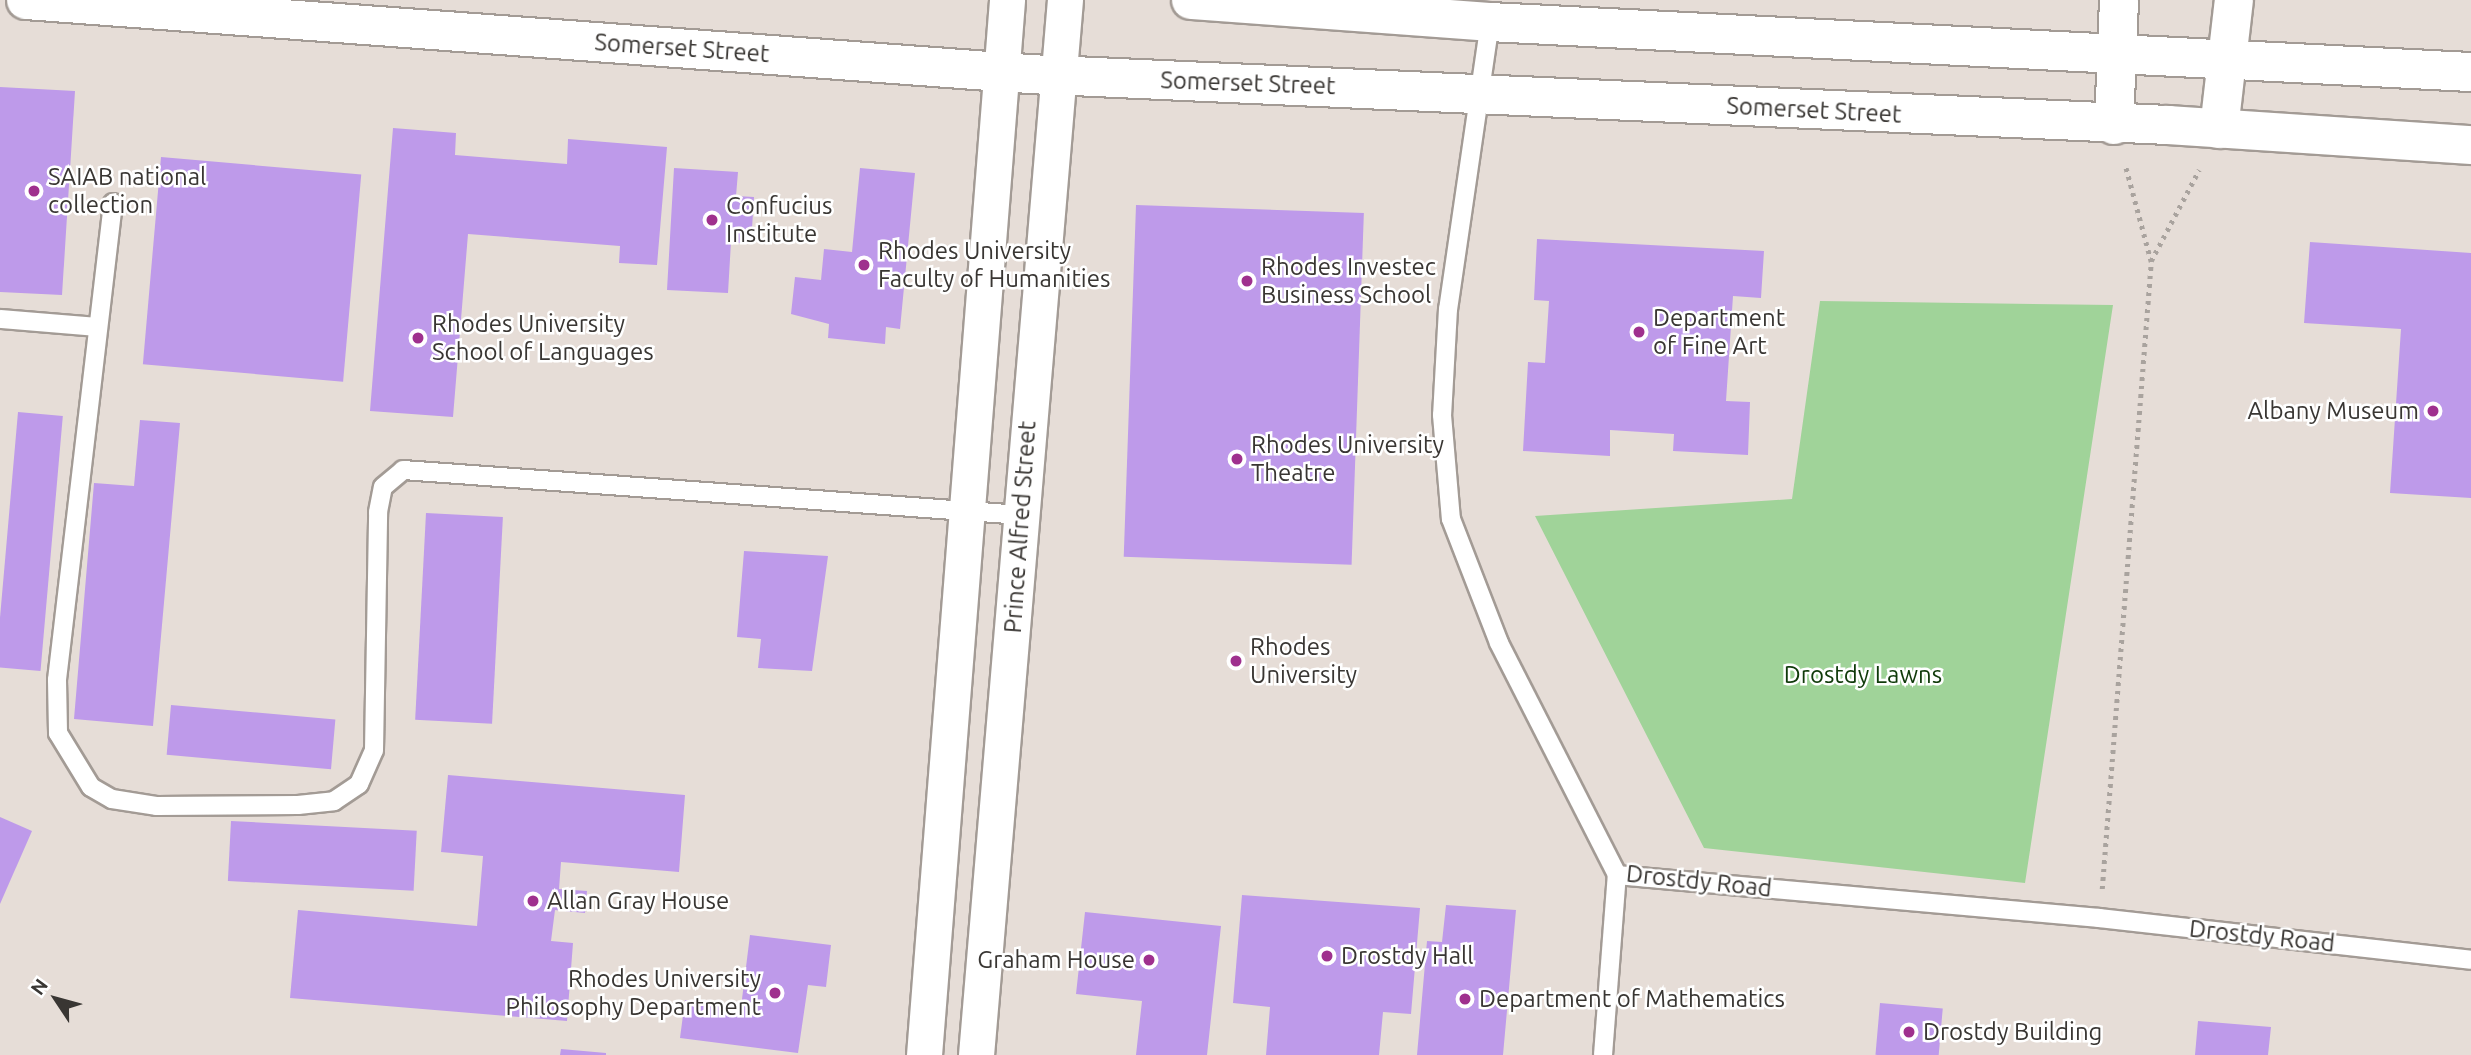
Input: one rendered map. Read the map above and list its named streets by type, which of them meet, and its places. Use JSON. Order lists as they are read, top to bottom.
{
  "streets": {
    "main road": ["Somerset Street"],
    "street": ["Prince Alfred Street"],
    "lane": ["Drostdy Road"]
  },
  "crossings": [
    ["Somerset Street", "Prince Alfred Street"],
    ["Somerset Street", "Drostdy Road"]
  ],
  "parks": ["Drostdy Lawns"],
  "places": [
    "SAIAB national collection",
    "Confucius Institute",
    "Rhodes University Faculty of Humanities",
    "Rhodes Investec Business School",
    "Department of Fine Art",
    "Rhodes University School of Languages",
    "Albany Museum",
    "Rhodes University Theatre",
    "Rhodes University",
    "Allan Gray House",
    "Drostdy Hall",
    "Graham House",
    "Rhodes University Philosophy Department",
    "Department of Mathematics",
    "Drostdy Building"
  ],
  "north": "top left"
}
